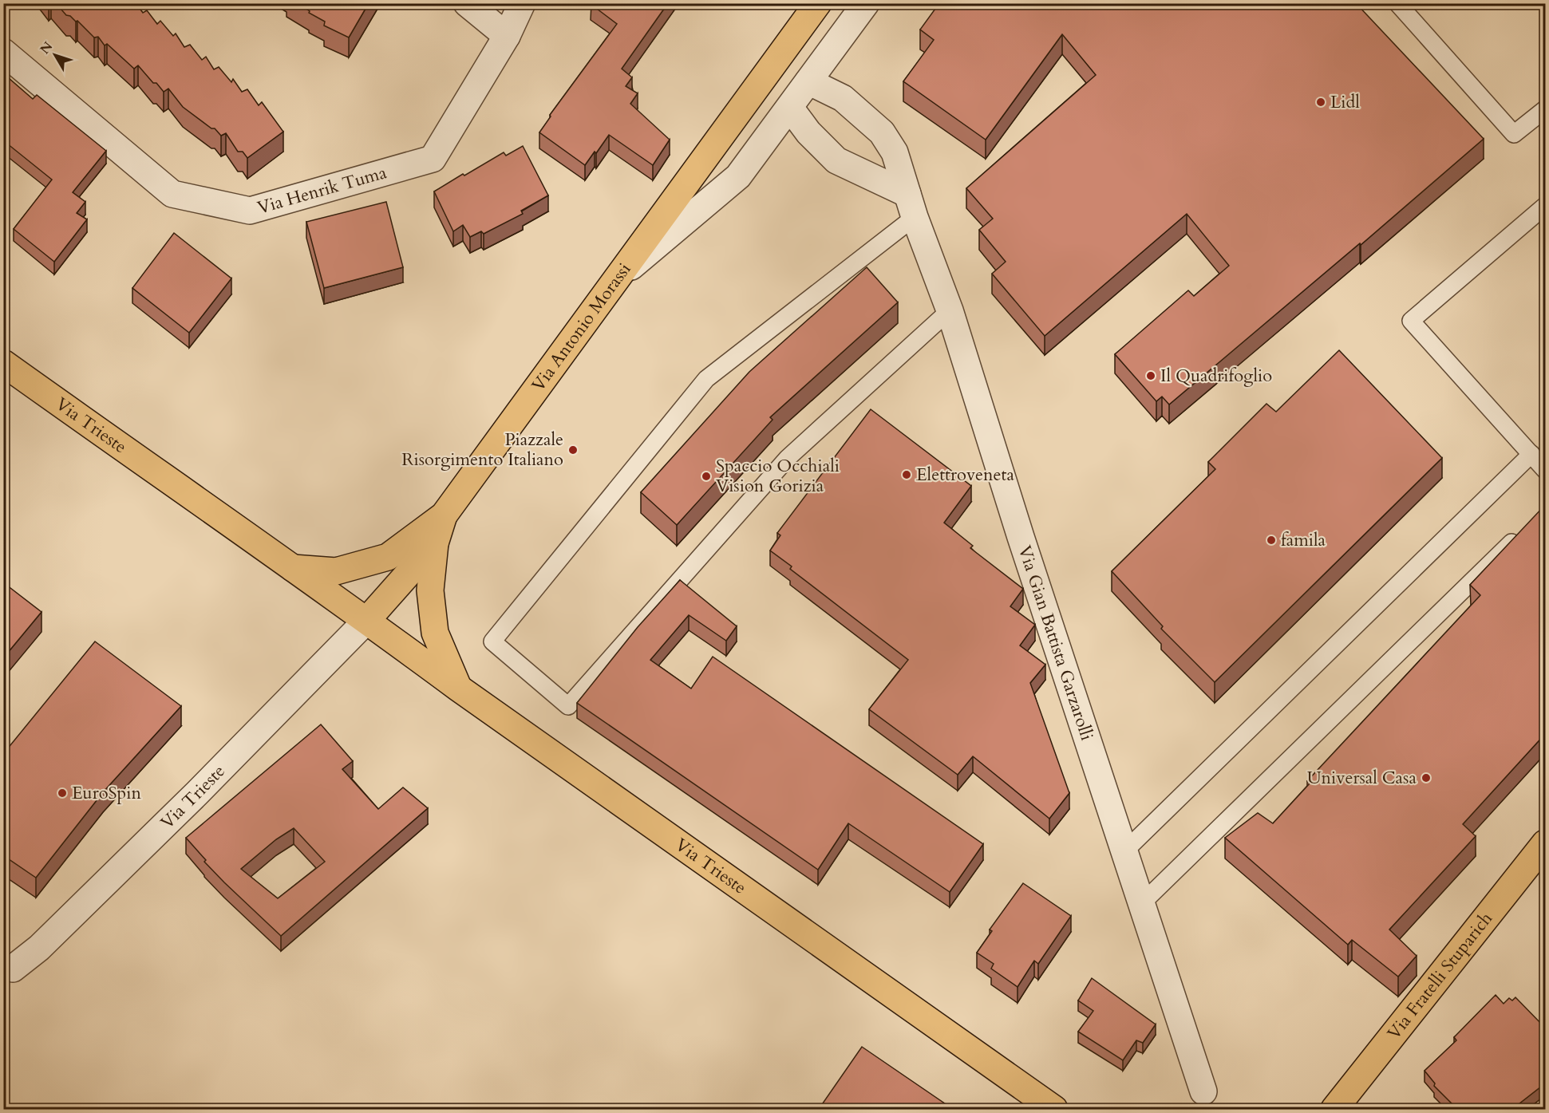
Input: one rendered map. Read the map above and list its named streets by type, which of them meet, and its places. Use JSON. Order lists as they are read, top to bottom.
{
  "streets": {
    "main road": ["Via Antonio Morassi", "Via Trieste", "Via Fratelli Stuparich"],
    "street": ["Via Henrik Tuma", "Via Gian Battista Garzarolli"]
  },
  "crossings": [
    ["Via Antonio Morassi", "Via Trieste"]
  ],
  "places": [
    "Lidl",
    "Il Quadrifoglio",
    "Piazzale Risorgimento Italiano",
    "Elettroveneta",
    "Spaccio Occhiali Vision Gorizia",
    "famila",
    "Universal Casa",
    "EuroSpin"
  ],
  "north": "top left"
}
